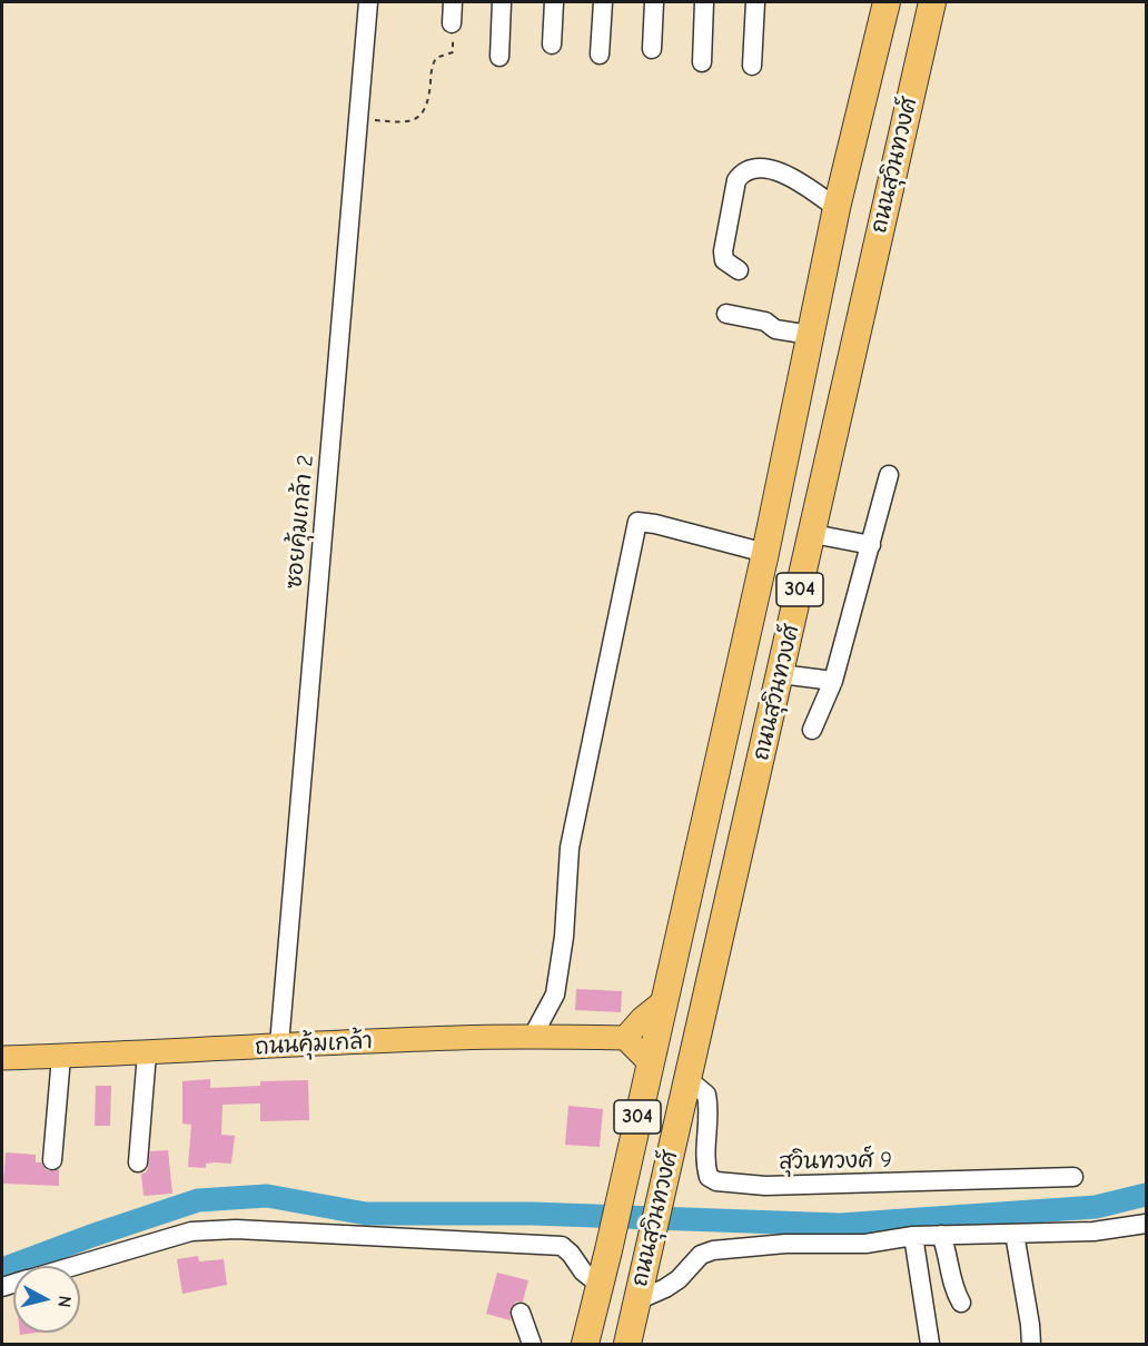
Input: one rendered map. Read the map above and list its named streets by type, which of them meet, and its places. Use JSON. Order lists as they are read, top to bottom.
{
  "streets": {
    "highway": ["ถนนสุวินทวงศ์", "304"],
    "main road": ["ถนนคุ้มเกล้า"],
    "street": ["ซอยคุ้มเกล้า 2", "สุวินทวงศ์ 9"]
  },
  "crossings": [
    ["ถนนสุวินทวงศ์", "สุวินทวงศ์ 9"],
    ["ซอยคุ้มเกล้า 2", "ถนนคุ้มเกล้า"]
  ],
  "north": "right"
}
